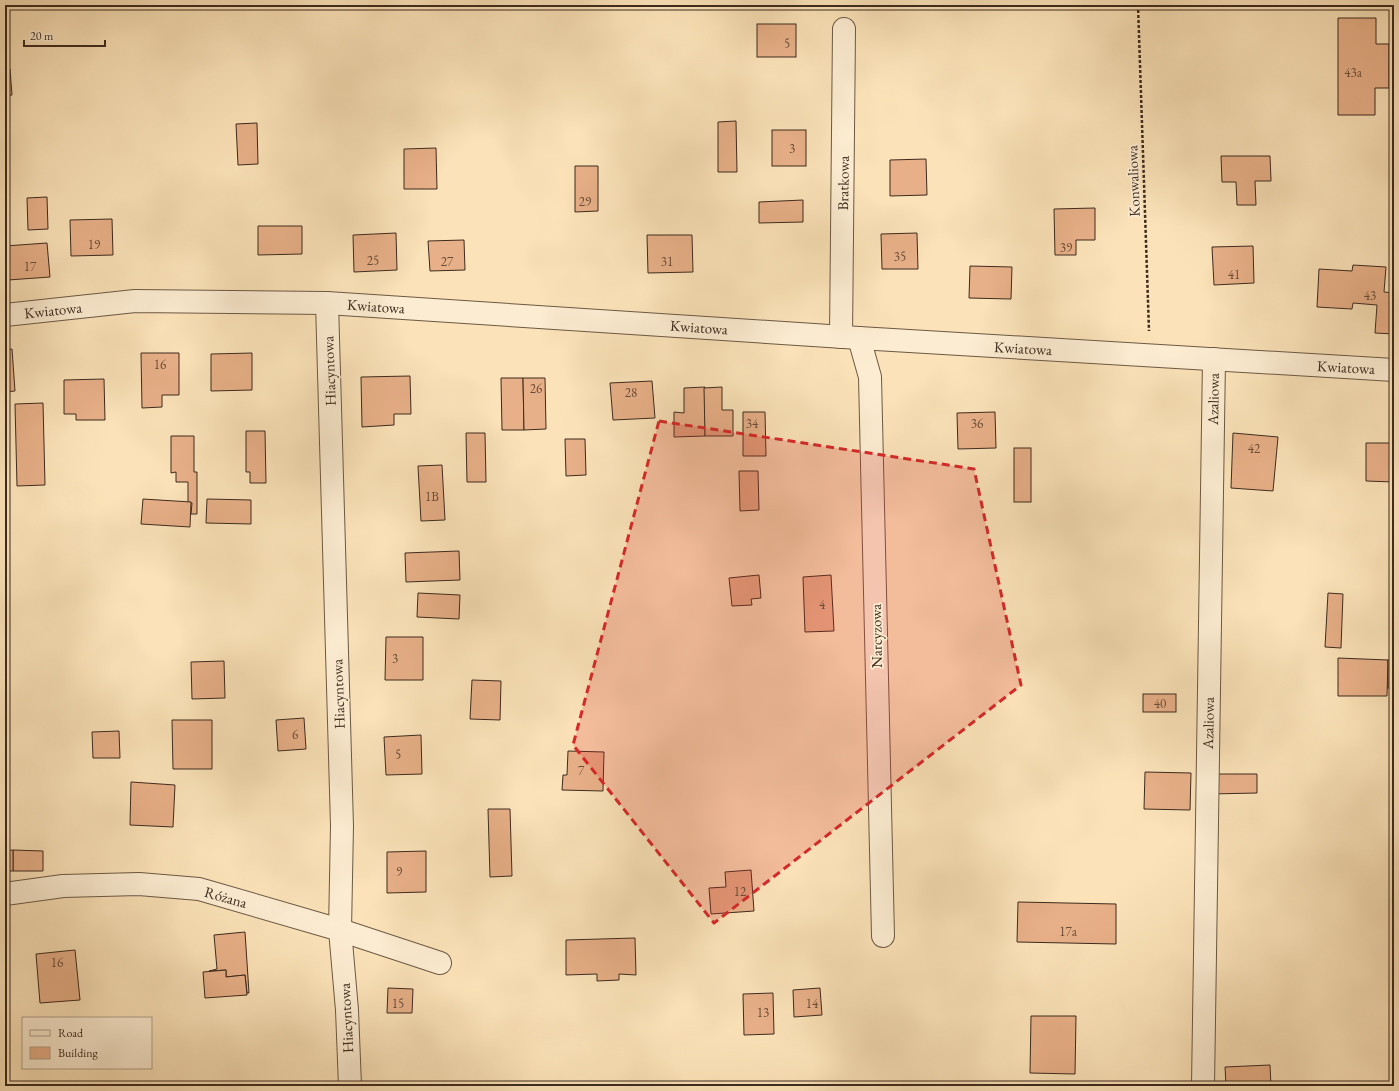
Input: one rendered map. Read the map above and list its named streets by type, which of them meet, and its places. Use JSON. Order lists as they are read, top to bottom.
{
  "streets": {
    "street": [
      "Bratkowa",
      "Kwiatowa",
      "Hiacyntowa",
      "Azaliowa",
      "Narcyzowa",
      "Różana"
    ],
    "path": ["Konwaliowa"]
  },
  "crossings": [
    ["Konwaliowa", "Kwiatowa"],
    ["Bratkowa", "Kwiatowa"],
    ["Bratkowa", "Narcyzowa"],
    ["Kwiatowa", "Hiacyntowa"],
    ["Kwiatowa", "Azaliowa"],
    ["Kwiatowa", "Narcyzowa"],
    ["Hiacyntowa", "Różana"]
  ],
  "house_numbers": [
    "5",
    "43a",
    "3",
    "29",
    "19",
    "39",
    "35",
    "25",
    "27",
    "31",
    "17",
    "41",
    "43",
    "16",
    "26",
    "28",
    "34",
    "36",
    "42",
    "1B",
    "4",
    "3",
    "40",
    "6",
    "5",
    "7",
    "9",
    "12",
    "17a",
    "16",
    "15",
    "14",
    "13"
  ],
  "legend": ["Road", "Building"],
  "scale_bar": "20 m"
}
